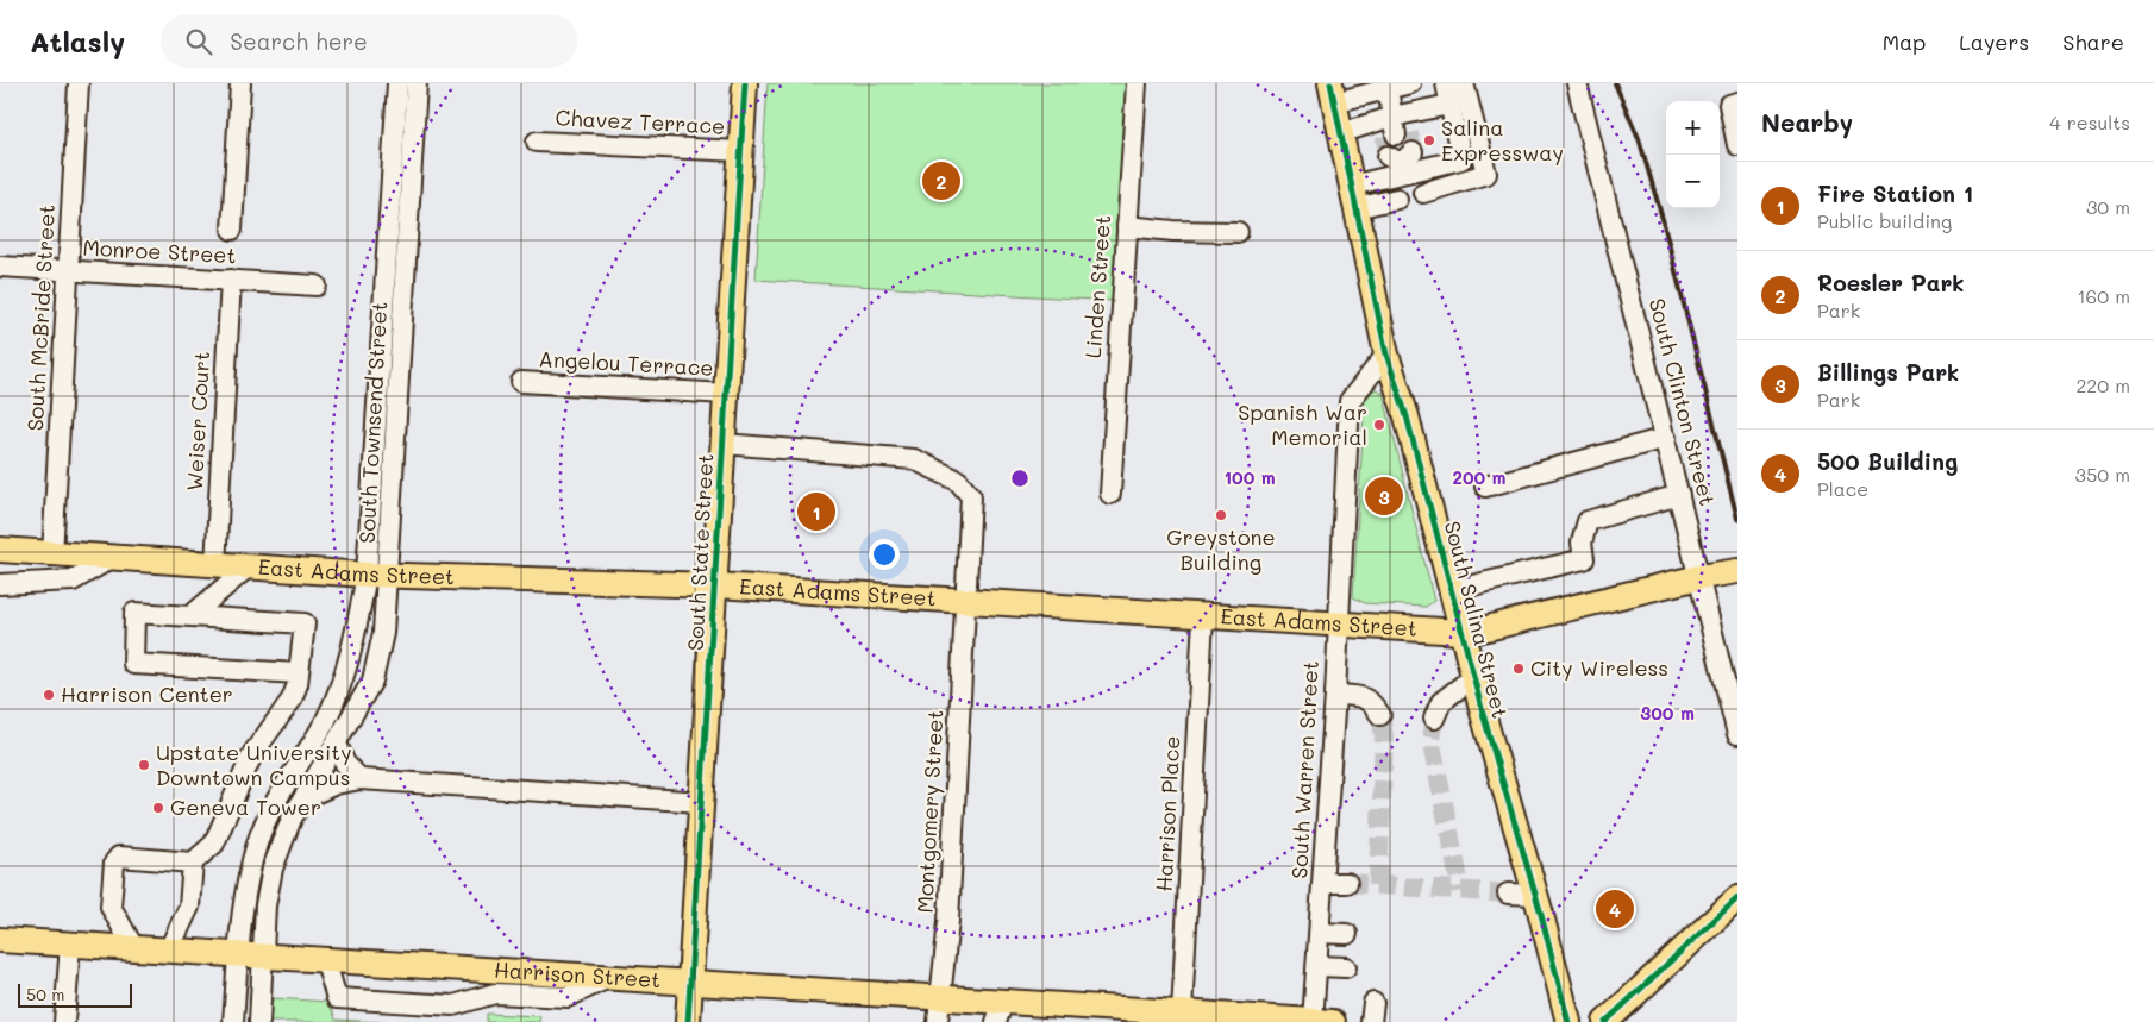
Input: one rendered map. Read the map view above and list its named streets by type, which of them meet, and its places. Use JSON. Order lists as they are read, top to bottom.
{
  "streets": {
    "main road": [
      "South State Street",
      "East Adams Street",
      "South Salina Street",
      "Harrison Street"
    ],
    "street": [
      "Chavez Terrace",
      "Monroe Street",
      "Linden Street",
      "South McBride Street",
      "Angelou Terrace",
      "South Clinton Street",
      "Weiser Court",
      "South Townsend Street",
      "South Warren Street",
      "Montgomery Street",
      "Harrison Place"
    ]
  },
  "crossings": [
    ["Chavez Terrace", "South State Street"],
    ["Monroe Street", "South McBride Street"],
    ["Monroe Street", "Weiser Court"],
    ["South McBride Street", "East Adams Street"],
    ["Angelou Terrace", "South State Street"],
    ["South Clinton Street", "East Adams Street"],
    ["Weiser Court", "East Adams Street"],
    ["South Townsend Street", "East Adams Street"],
    ["South Townsend Street", "Harrison Street"],
    ["South State Street", "East Adams Street"],
    ["South State Street", "Montgomery Street"],
    ["South State Street", "Harrison Street"],
    ["East Adams Street", "South Salina Street"],
    ["East Adams Street", "South Warren Street"],
    ["East Adams Street", "Montgomery Street"],
    ["East Adams Street", "Harrison Place"],
    ["South Salina Street", "South Warren Street"],
    ["South Warren Street", "Harrison Street"],
    ["Montgomery Street", "Harrison Street"],
    ["Harrison Place", "Harrison Street"]
  ],
  "places": [
    "Salina Expressway",
    "Spanish War Memorial",
    "Greystone Building",
    "City Wireless",
    "Harrison Center",
    "Upstate University Downtown Campus",
    "Geneva Tower"
  ],
  "scale_bar": "50 m",
  "page": {
    "header": "Atlasly",
    "search": "Search here",
    "nav": ["Map", "Layers", "Share"],
    "heading": ["Nearby", "4 results"],
    "map_buttons": ["+", "−"],
    "pins": [
      "2",
      "3",
      "1",
      "4"
    ],
    "list": [
      {
        "mark": "1",
        "name": "Fire Station 1",
        "note": "Public building",
        "value": "30 m"
      },
      {
        "mark": "2",
        "name": "Roesler Park",
        "note": "Park",
        "value": "160 m"
      },
      {
        "mark": "3",
        "name": "Billings Park",
        "note": "Park",
        "value": "220 m"
      },
      {
        "mark": "4",
        "name": "500 Building",
        "note": "Place",
        "value": "350 m"
      }
    ],
    "scale": "50 m"
  },
  "rings": ["100 m", "200 m", "300 m"]
}
